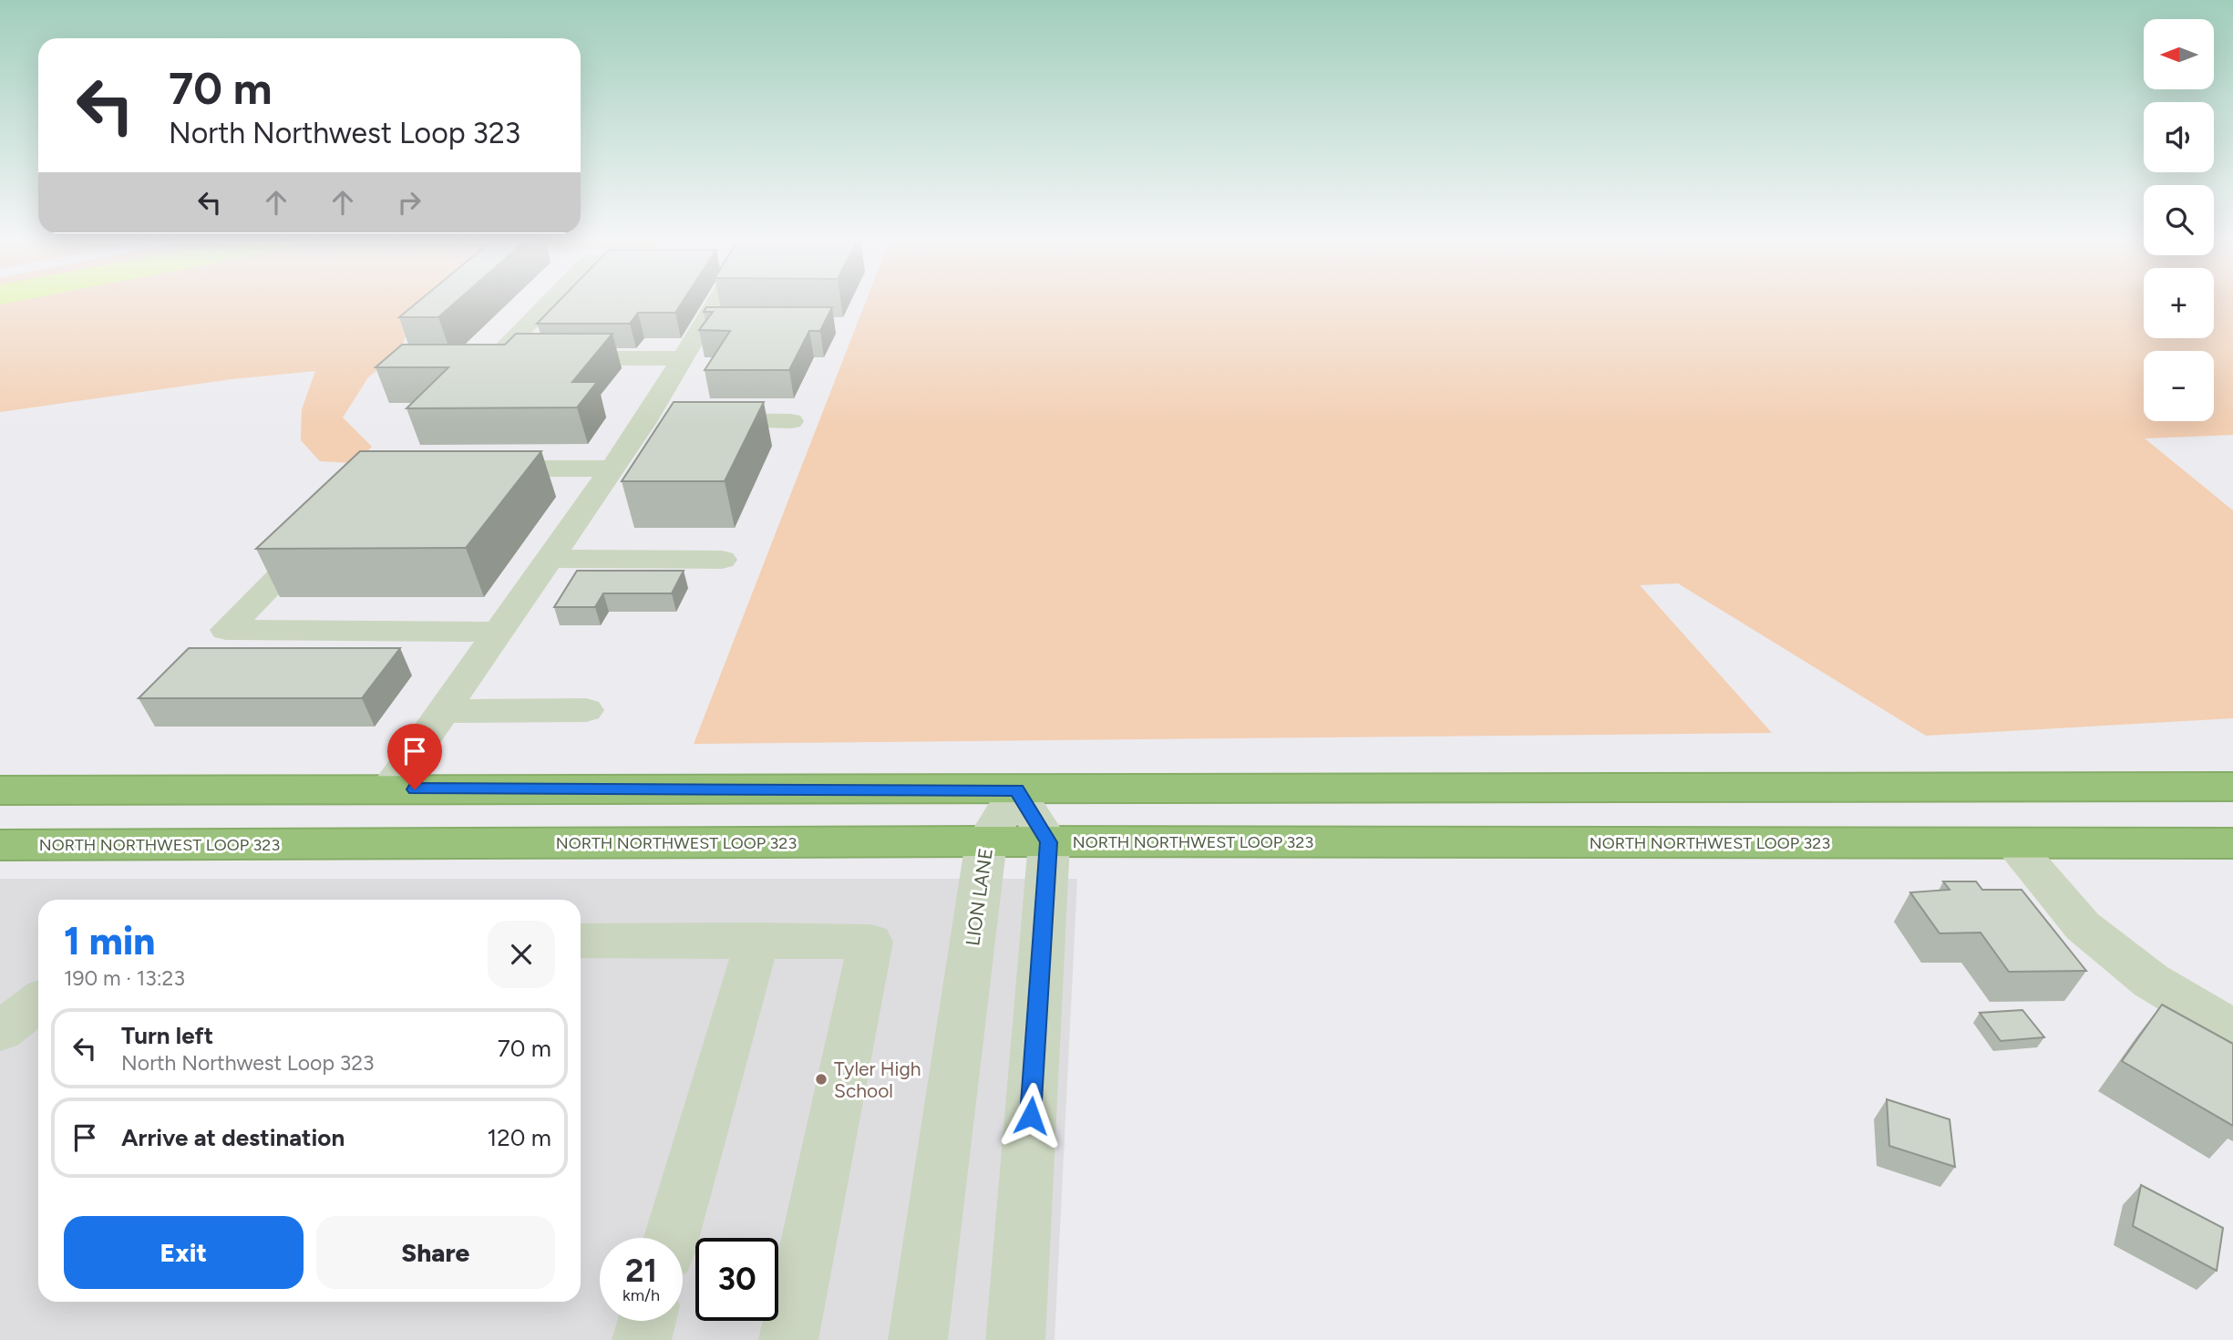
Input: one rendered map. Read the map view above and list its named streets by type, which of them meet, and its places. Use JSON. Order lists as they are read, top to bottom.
{
  "streets": {
    "highway": ["NORTH NORTHWEST LOOP 323"],
    "street": ["LION LANE"]
  },
  "crossings": [
    ["NORTH NORTHWEST LOOP 323", "LION LANE"]
  ],
  "places": ["Tyler High School"],
  "north": "left",
  "page": {
    "map_buttons": ["+", "−"],
    "turn": ["70 m", "North Northwest Loop 323"],
    "heading": ["1 min", "190 m · 13:23"],
    "list": [
      {
        "name": "Turn left",
        "note": "North Northwest Loop 323",
        "value": "70 m"
      },
      {
        "name": "Arrive at destination",
        "value": "120 m"
      }
    ],
    "buttons": ["Exit", "Share"],
    "speed": "21 km/h",
    "limit": "30"
  }
}
